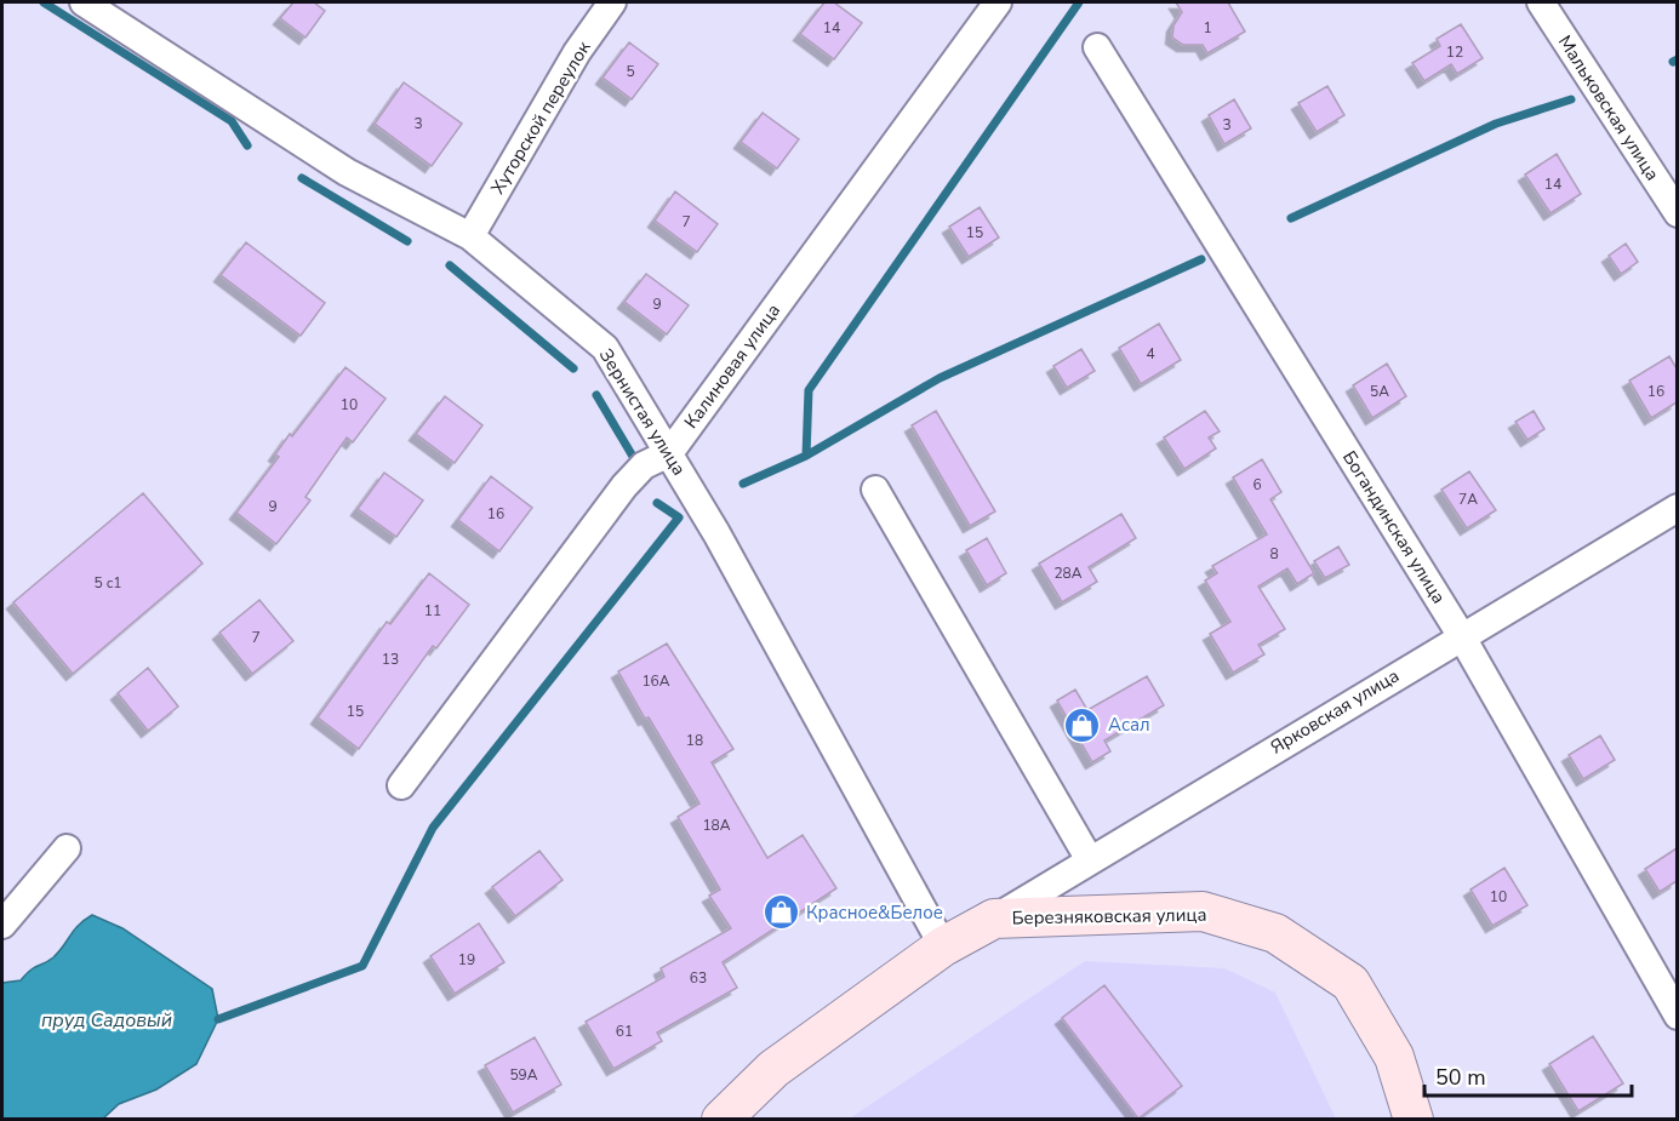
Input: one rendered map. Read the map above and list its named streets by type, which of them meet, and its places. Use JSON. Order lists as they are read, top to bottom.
{
  "streets": {
    "street": [
      "Мальковская улица",
      "Хуторской переулок",
      "Калиновая улица",
      "Зернистая улица",
      "Богандинская улица",
      "Ярковская улица",
      "Березняковская улица"
    ]
  },
  "crossings": [
    ["Хуторской переулок", "Зернистая улица"],
    ["Калиновая улица", "Зернистая улица"],
    ["Зернистая улица", "Березняковская улица"],
    ["Богандинская улица", "Ярковская улица"],
    ["Ярковская улица", "Березняковская улица"]
  ],
  "water": ["пруд Садовый"],
  "places": {
    "shop": ["Асал", "Красное&Белое"]
  },
  "house_numbers": [
    "14",
    "1",
    "12",
    "5",
    "3",
    "3",
    "14",
    "7",
    "15",
    "9",
    "4",
    "5А",
    "16",
    "10",
    "6",
    "7А",
    "9",
    "16",
    "8",
    "28А",
    "5 с1",
    "11",
    "7",
    "13",
    "16А",
    "15",
    "18",
    "18А",
    "10",
    "19",
    "63",
    "61",
    "59А"
  ],
  "scale_bar": "50 m"
}
